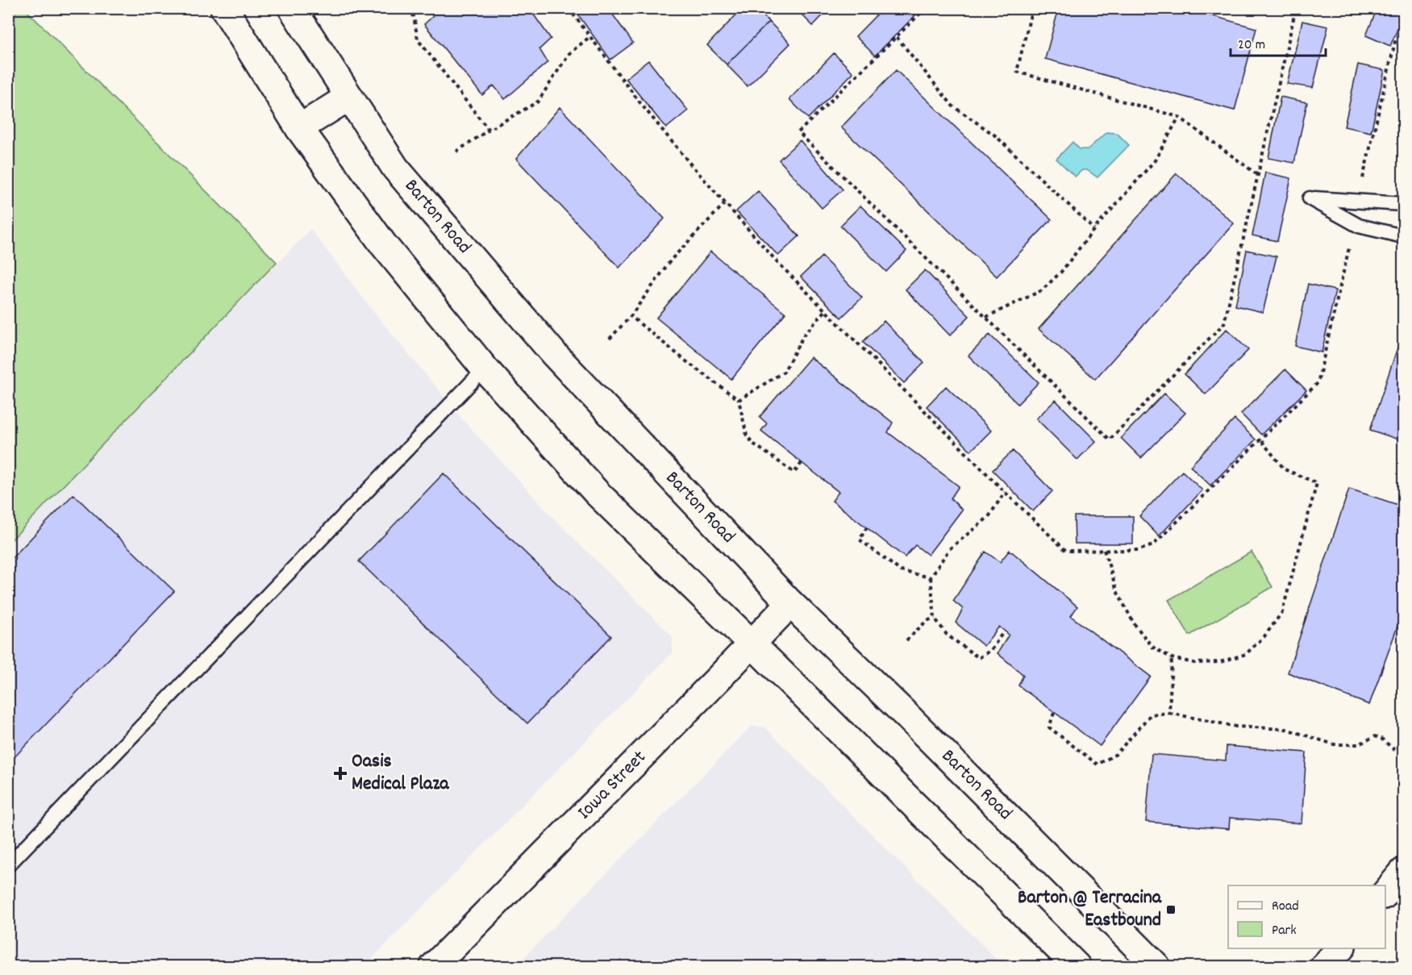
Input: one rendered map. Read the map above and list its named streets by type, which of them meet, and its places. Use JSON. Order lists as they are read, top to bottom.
{
  "streets": {
    "main road": ["Barton Road", "Iowa Street"]
  },
  "crossings": [
    ["Barton Road", "Iowa Street"]
  ],
  "places": {
    "health": ["Oasis Medical Plaza"],
    "transit": ["Barton @ Terracina Eastbound"]
  },
  "legend": ["Road", "Park"],
  "scale_bar": "20 m"
}
